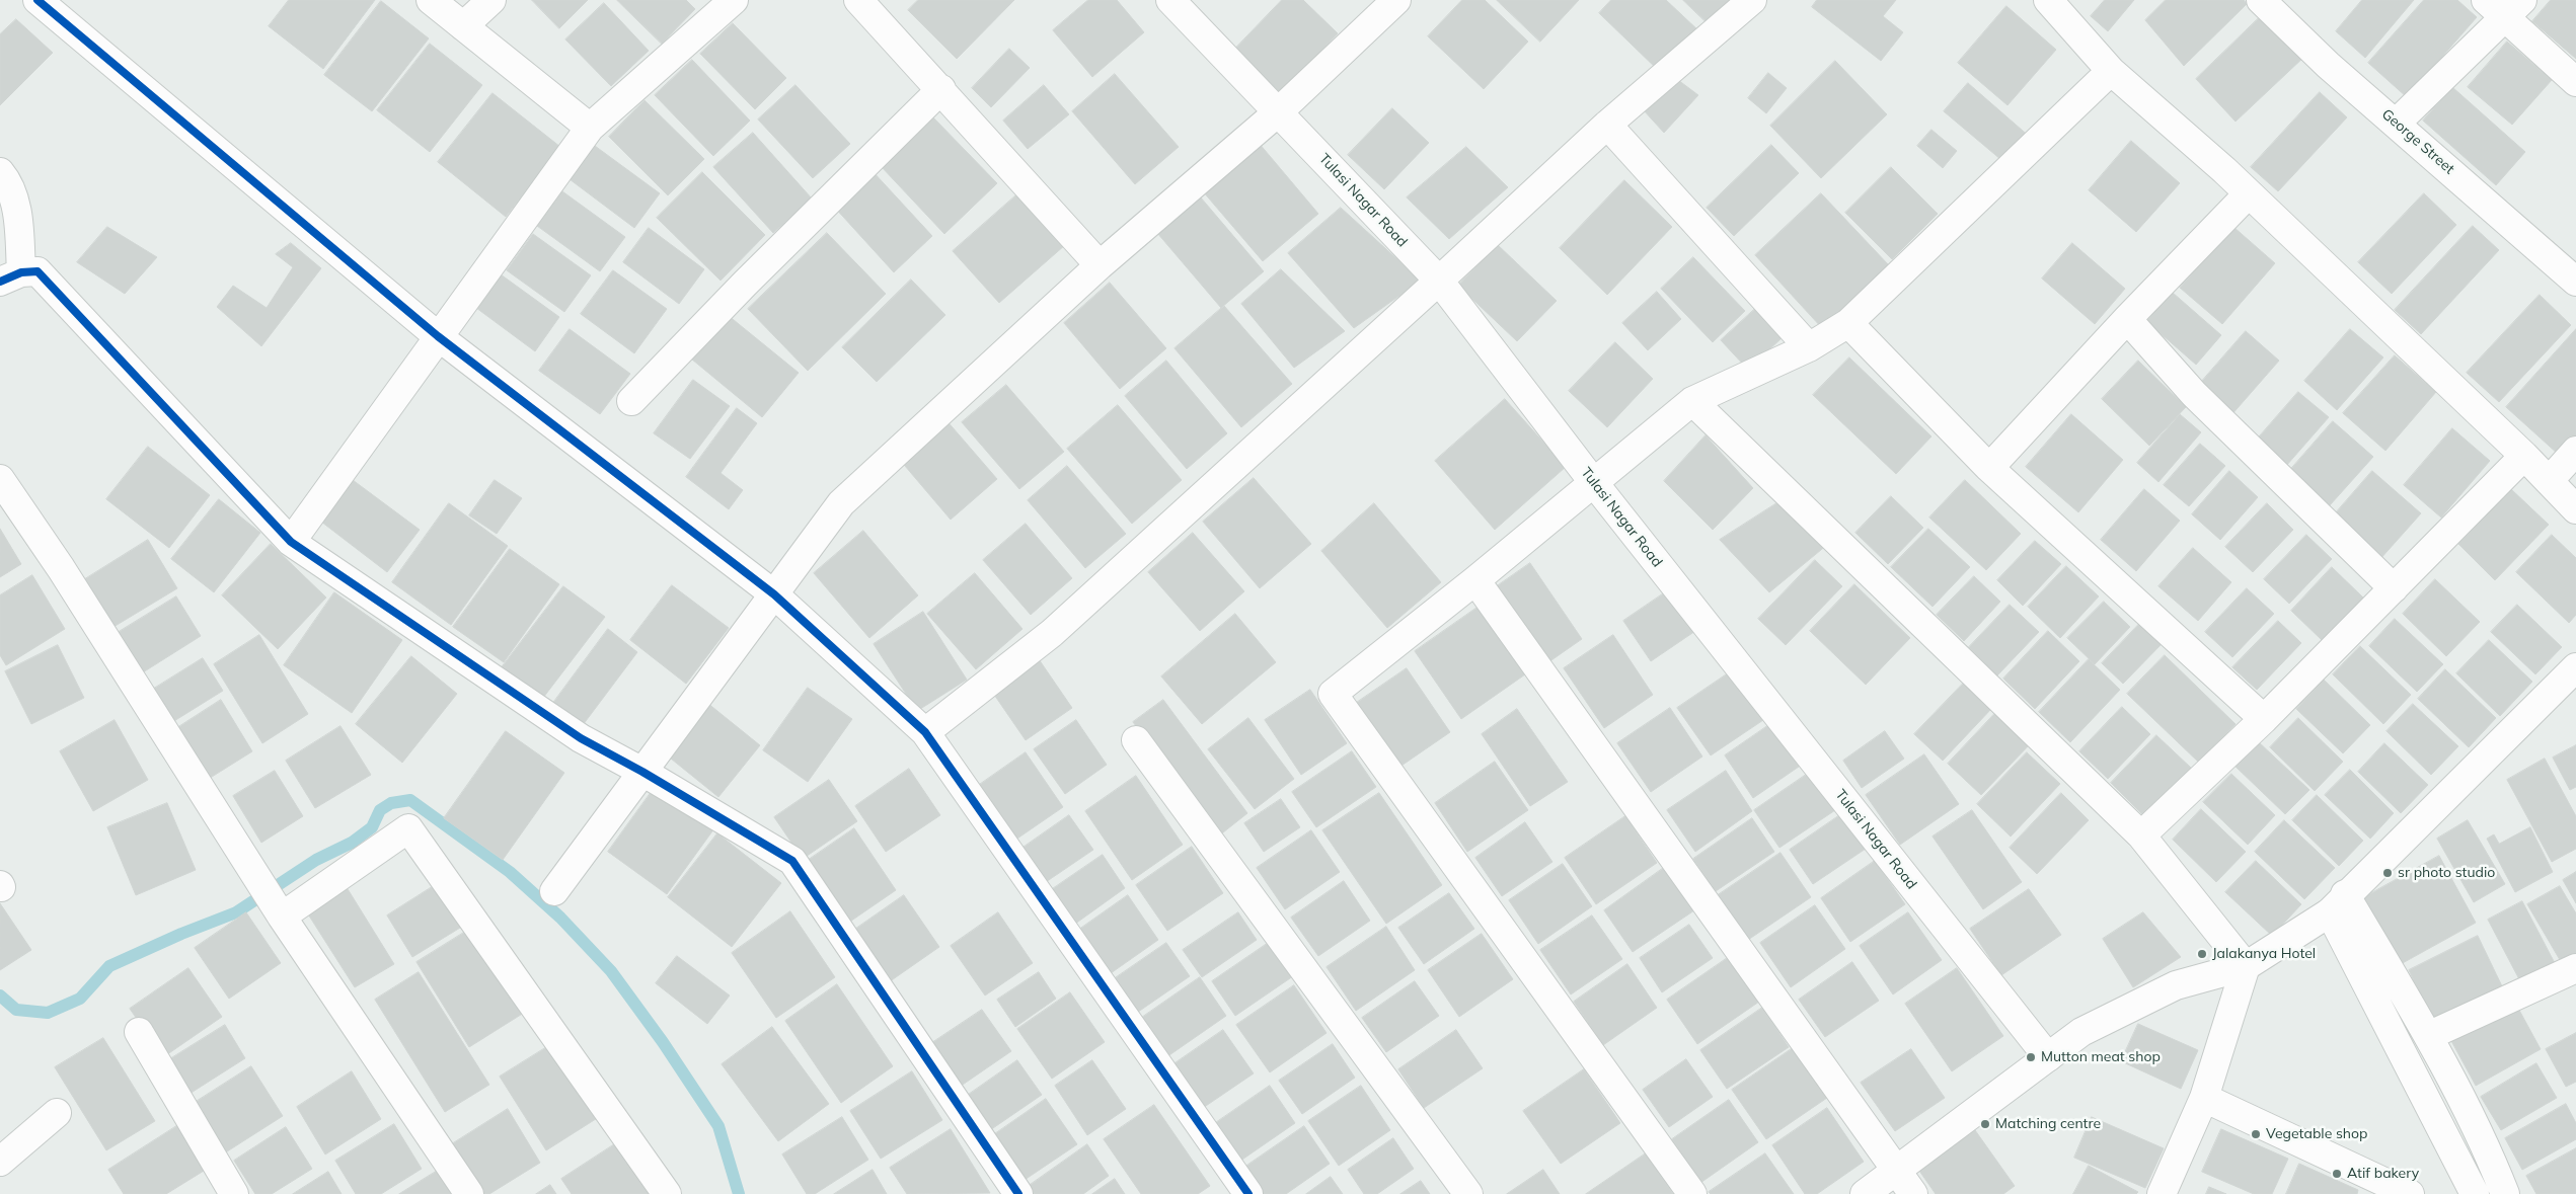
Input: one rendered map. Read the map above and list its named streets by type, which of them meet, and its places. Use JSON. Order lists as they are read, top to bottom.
{
  "streets": {
    "street": ["George Street", "Tulasi Nagar Road"]
  },
  "places": [
    "sr photo studio",
    "Jalakanya Hotel",
    "Mutton meat shop",
    "Matching centre",
    "Vegetable shop",
    "Atif bakery"
  ]
}
